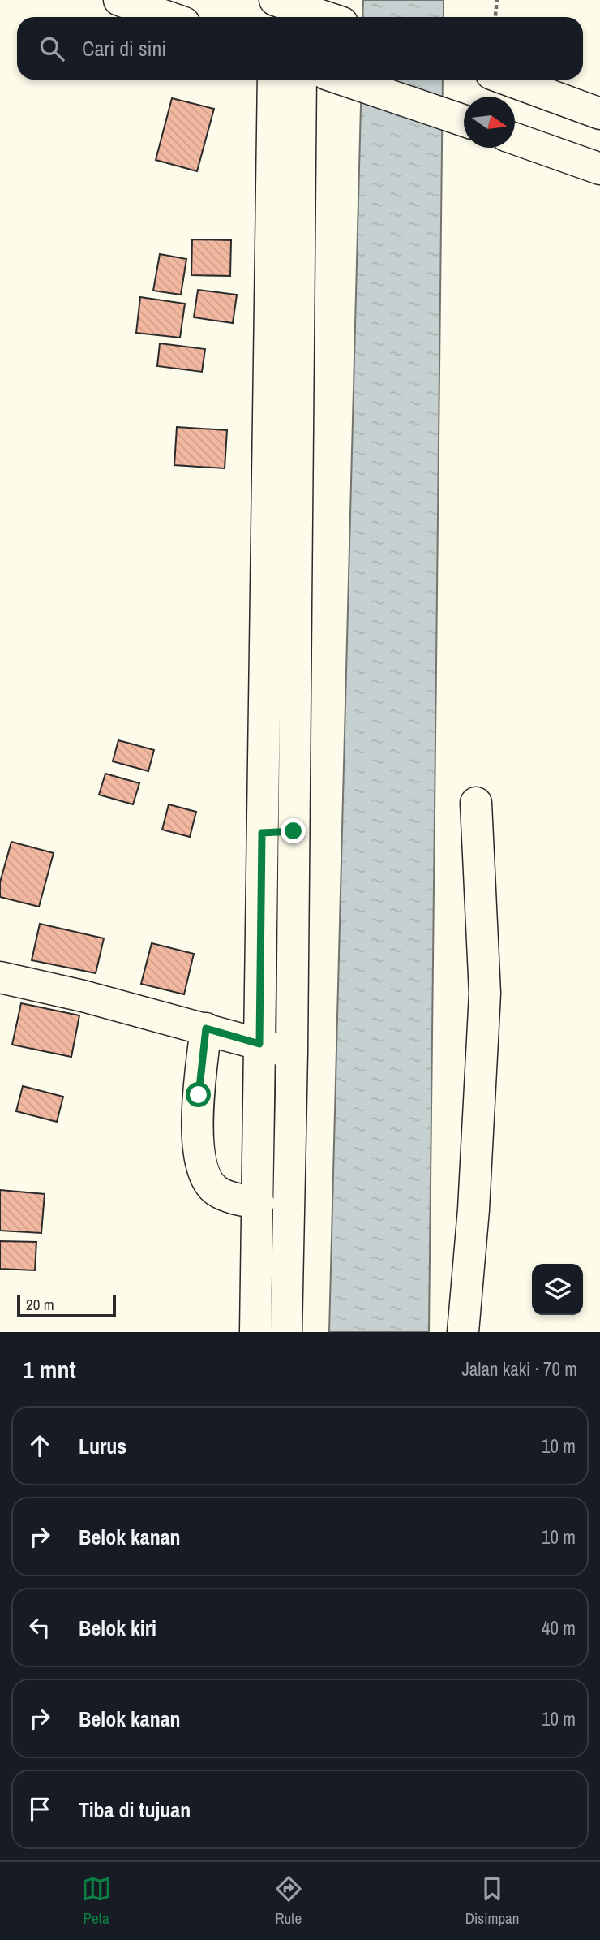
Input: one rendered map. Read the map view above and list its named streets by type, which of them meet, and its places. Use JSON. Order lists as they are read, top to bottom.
{
  "scale_bar": "20 m",
  "north": "right",
  "page": {
    "search": "Cari di sini",
    "scale": "20 m",
    "heading": ["1 mnt", "Jalan kaki · 70 m"],
    "list": [
      ["Lurus", "10 m"],
      ["Belok kanan", "10 m"],
      ["Belok kiri", "40 m"],
      ["Belok kanan", "10 m"],
      "Tiba di tujuan"
    ],
    "nav": ["Peta", "Rute", "Disimpan"]
  }
}
